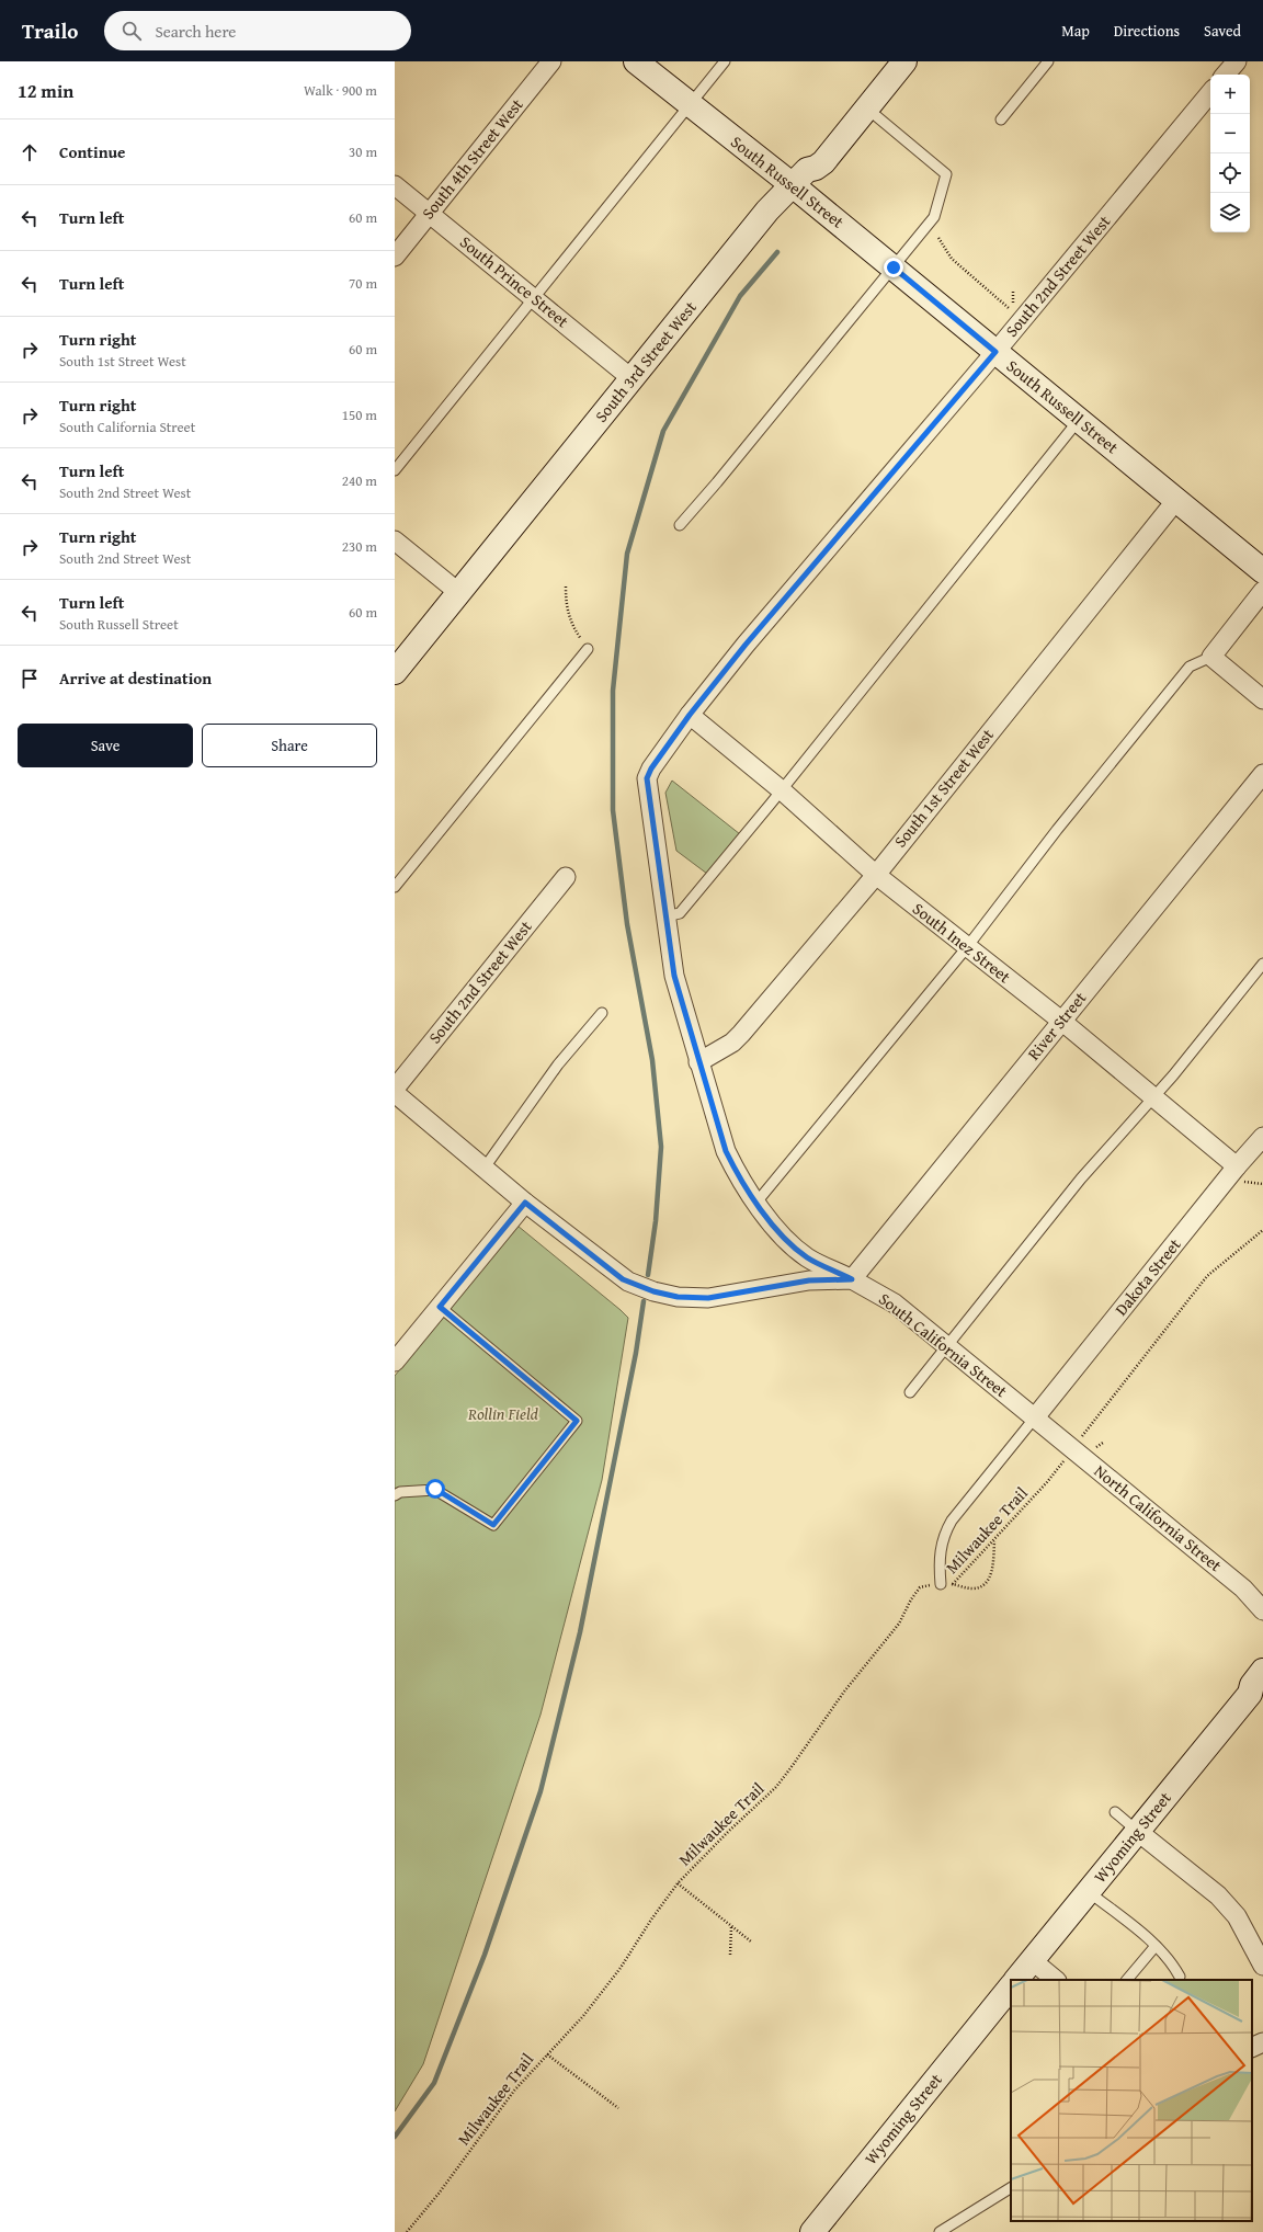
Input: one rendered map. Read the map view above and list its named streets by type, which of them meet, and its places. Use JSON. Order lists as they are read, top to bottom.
{
  "streets": {
    "main road": ["South Russell Street", "South 3rd Street West", "Wyoming Street"],
    "street": [
      "South 4th Street West",
      "South 2nd Street West",
      "South Prince Street",
      "South 1st Street West",
      "South Inez Street",
      "River Street",
      "Dakota Street",
      "South California Street",
      "North California Street"
    ],
    "path": ["Milwaukee Trail"]
  },
  "crossings": [
    ["South 4th Street West", "South Prince Street"],
    ["South Russell Street", "South 2nd Street West"],
    ["South Russell Street", "South 3rd Street West"],
    ["South Russell Street", "South 1st Street West"],
    ["South 2nd Street West", "South 1st Street West"],
    ["South 2nd Street West", "South Inez Street"],
    ["South 2nd Street West", "River Street"],
    ["South 2nd Street West", "South California Street"],
    ["South Prince Street", "South 3rd Street West"],
    ["South 1st Street West", "South Inez Street"],
    ["South Inez Street", "River Street"],
    ["South Inez Street", "Dakota Street"],
    ["River Street", "South California Street"],
    ["Dakota Street", "South California Street"],
    ["South California Street", "North California Street"],
    ["South California Street", "Milwaukee Trail"],
    ["North California Street", "Milwaukee Trail"]
  ],
  "parks": ["Rollin Field"],
  "page": {
    "header": "Trailo",
    "search": "Search here",
    "nav": ["Map", "Directions", "Saved"],
    "heading": ["12 min", "Walk · 900 m"],
    "map_buttons": ["+", "−"],
    "list": [
      ["Continue", "30 m"],
      ["Turn left", "60 m"],
      ["Turn left", "70 m"],
      ["Turn right", "South 1st Street West", "60 m"],
      ["Turn right", "South California Street", "150 m"],
      ["Turn left", "South 2nd Street West", "240 m"],
      ["Turn right", "South 2nd Street West", "230 m"],
      ["Turn left", "South Russell Street", "60 m"],
      "Arrive at destination"
    ],
    "buttons": ["Save", "Share"]
  }
}
